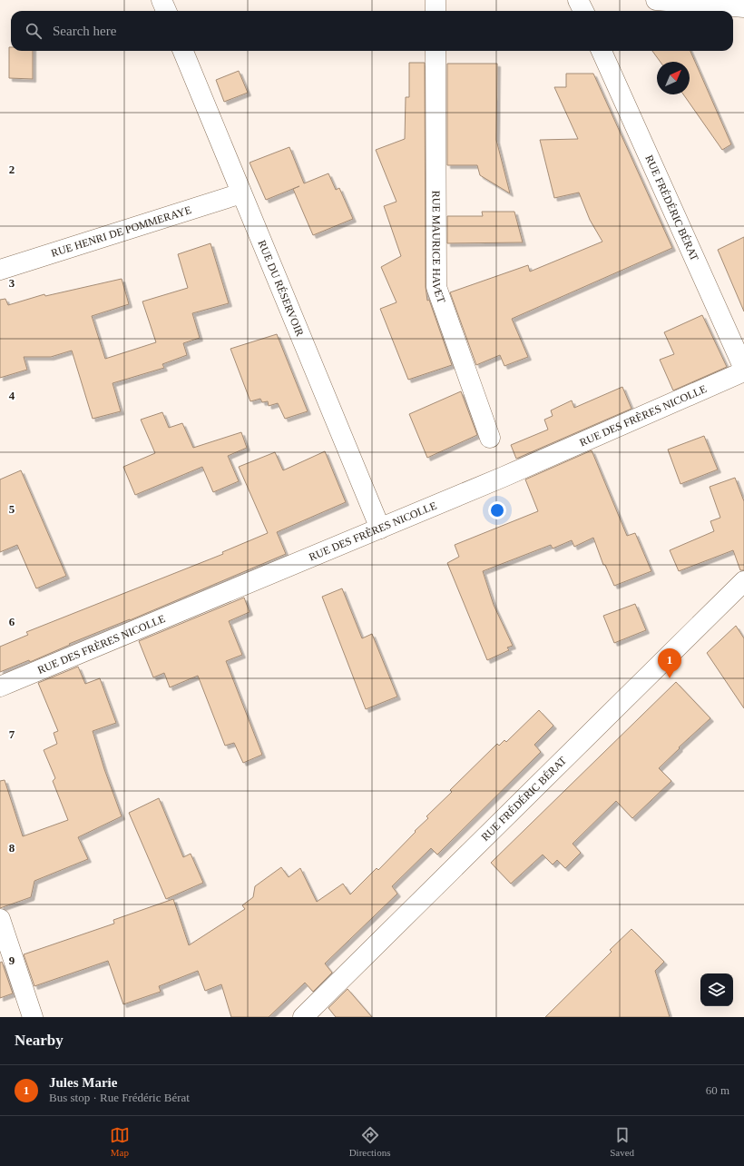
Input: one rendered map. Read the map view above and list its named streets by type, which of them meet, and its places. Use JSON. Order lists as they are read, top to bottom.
{
  "streets": {
    "street": [
      "RUE FRÉDÉRIC BÉRAT",
      "RUE HENRI DE POMMERAYE",
      "RUE MAURICE HAVET",
      "RUE DU RÉSERVOIR",
      "RUE DES FRÈRES NICOLLE"
    ]
  },
  "crossings": [
    ["RUE FRÉDÉRIC BÉRAT", "RUE DES FRÈRES NICOLLE"],
    ["RUE HENRI DE POMMERAYE", "RUE DU RÉSERVOIR"],
    ["RUE DU RÉSERVOIR", "RUE DES FRÈRES NICOLLE"]
  ],
  "north": "top right",
  "page": {
    "search": "Search here",
    "pins": "1",
    "heading": "Nearby",
    "list": [
      {
        "mark": "1",
        "name": "Jules Marie",
        "note": "Bus stop · Rue Frédéric Bérat",
        "value": "60 m"
      }
    ],
    "nav": ["Map", "Directions", "Saved"]
  },
  "grid": {
    "rows": [
      "2",
      "3",
      "4",
      "5",
      "6",
      "7",
      "8",
      "9"
    ]
  }
}
